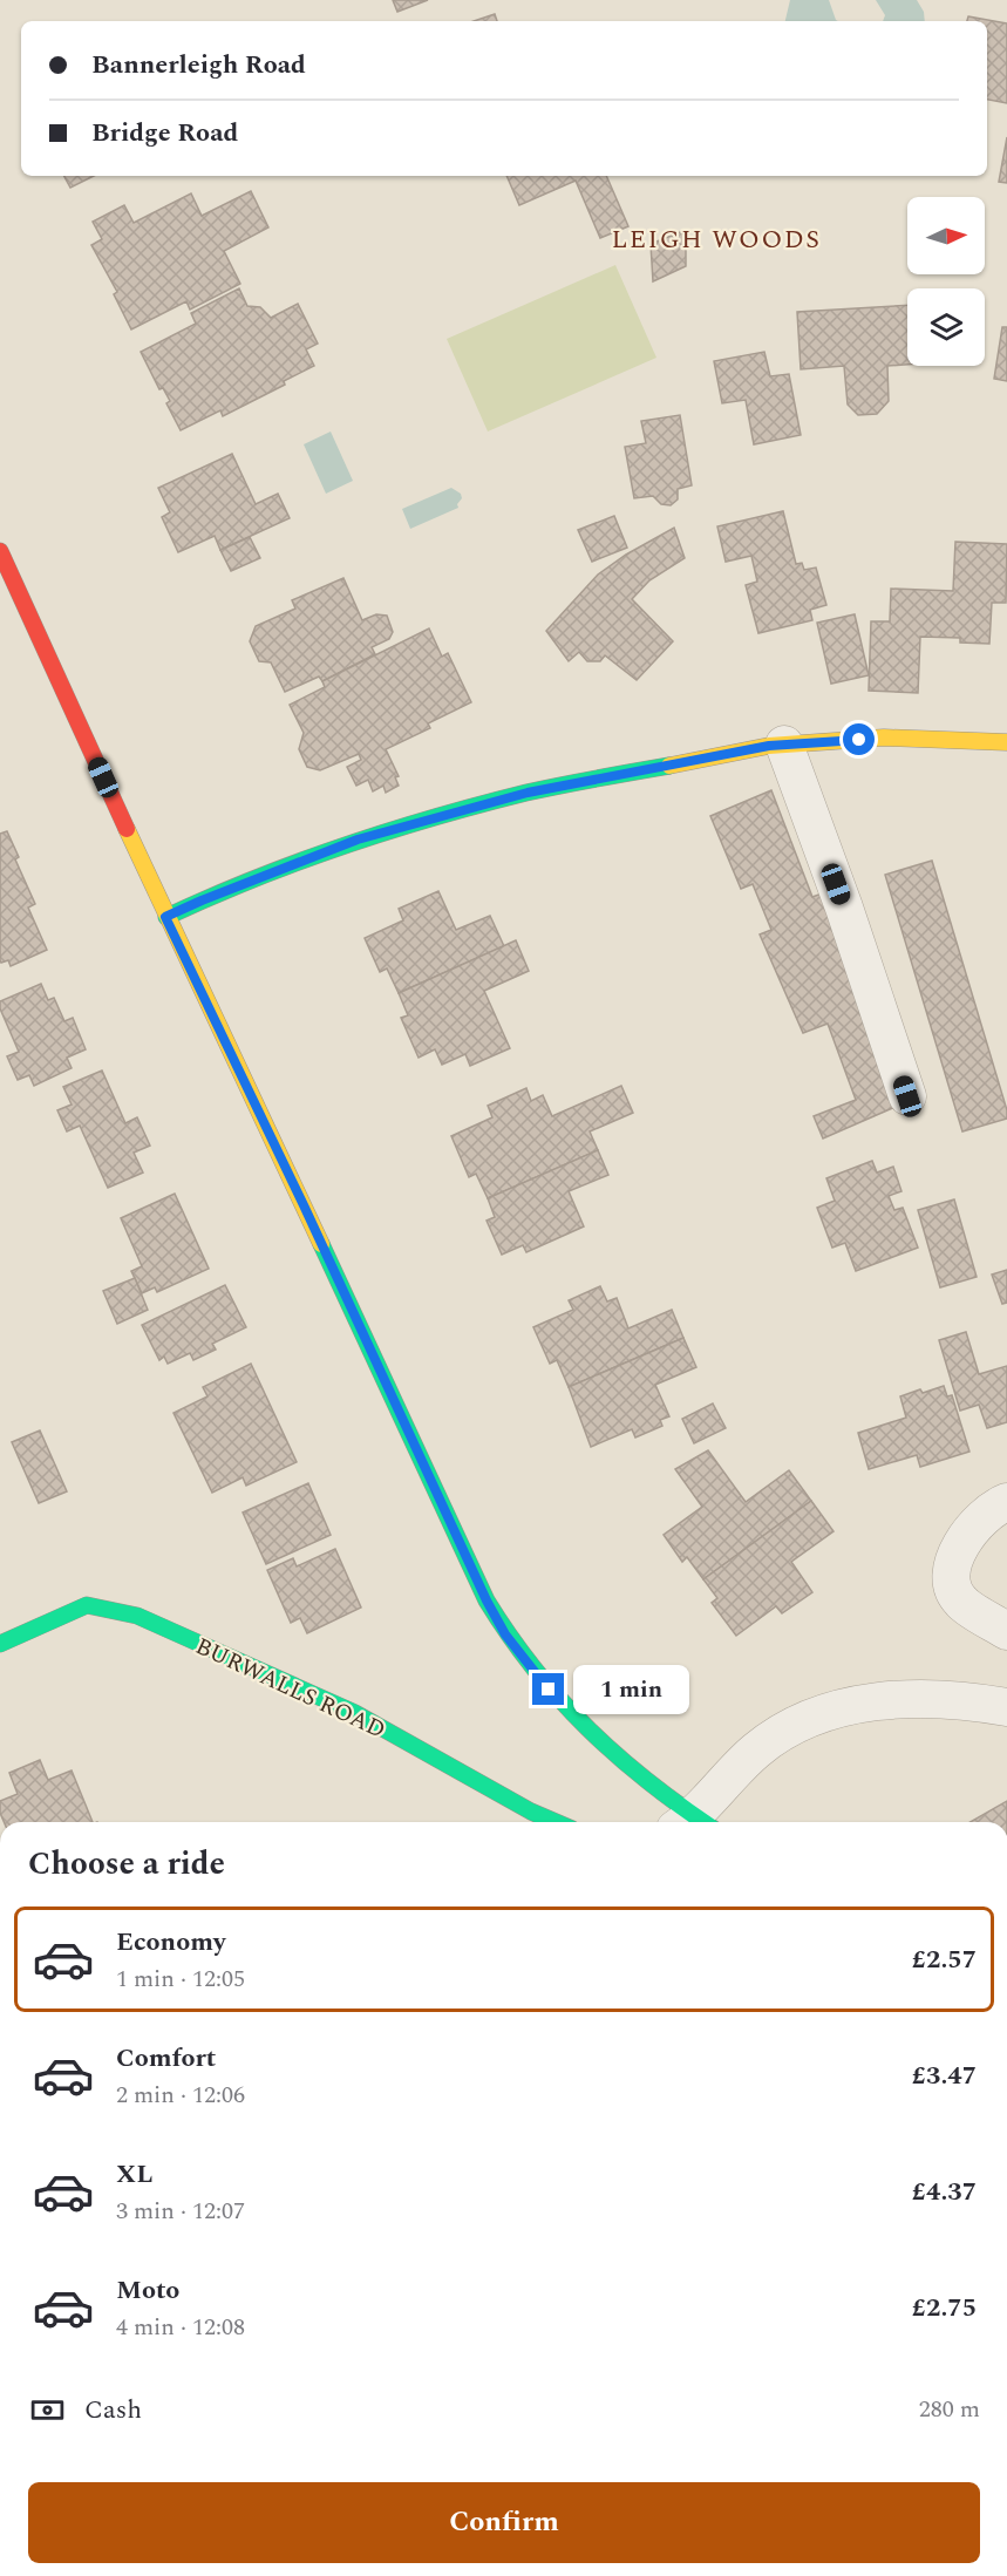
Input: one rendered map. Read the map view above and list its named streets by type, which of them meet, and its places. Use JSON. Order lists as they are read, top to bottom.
{
  "streets": {
    "street": ["BURWALLS ROAD"]
  },
  "districts": ["LEIGH WOODS"],
  "north": "right",
  "page": {
    "banner": ["Bannerleigh Road", "Bridge Road"],
    "bubble": "1 min",
    "heading": "Choose a ride",
    "list": [
      {
        "name": "Economy",
        "note": "1 min · 12:05",
        "value": "£2.57"
      },
      {
        "name": "Comfort",
        "note": "2 min · 12:06",
        "value": "£3.47"
      },
      {
        "name": "XL",
        "note": "3 min · 12:07",
        "value": "£4.37"
      },
      {
        "name": "Moto",
        "note": "4 min · 12:08",
        "value": "£2.75"
      }
    ],
    "pay": ["Cash", "280 m"],
    "buttons": "Confirm"
  }
}
